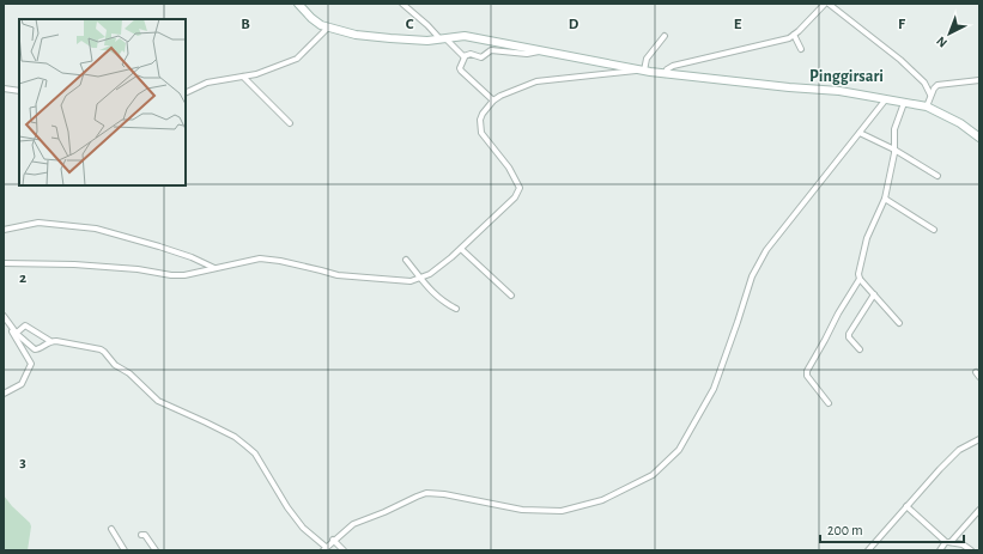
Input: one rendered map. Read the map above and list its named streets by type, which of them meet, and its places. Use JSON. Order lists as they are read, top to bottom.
{
  "districts": ["Pinggirsari"],
  "scale_bar": "200 m",
  "north": "bottom left",
  "grid": {
    "columns": [
      "B",
      "C",
      "D",
      "E",
      "F"
    ],
    "rows": ["2", "3"]
  }
}
